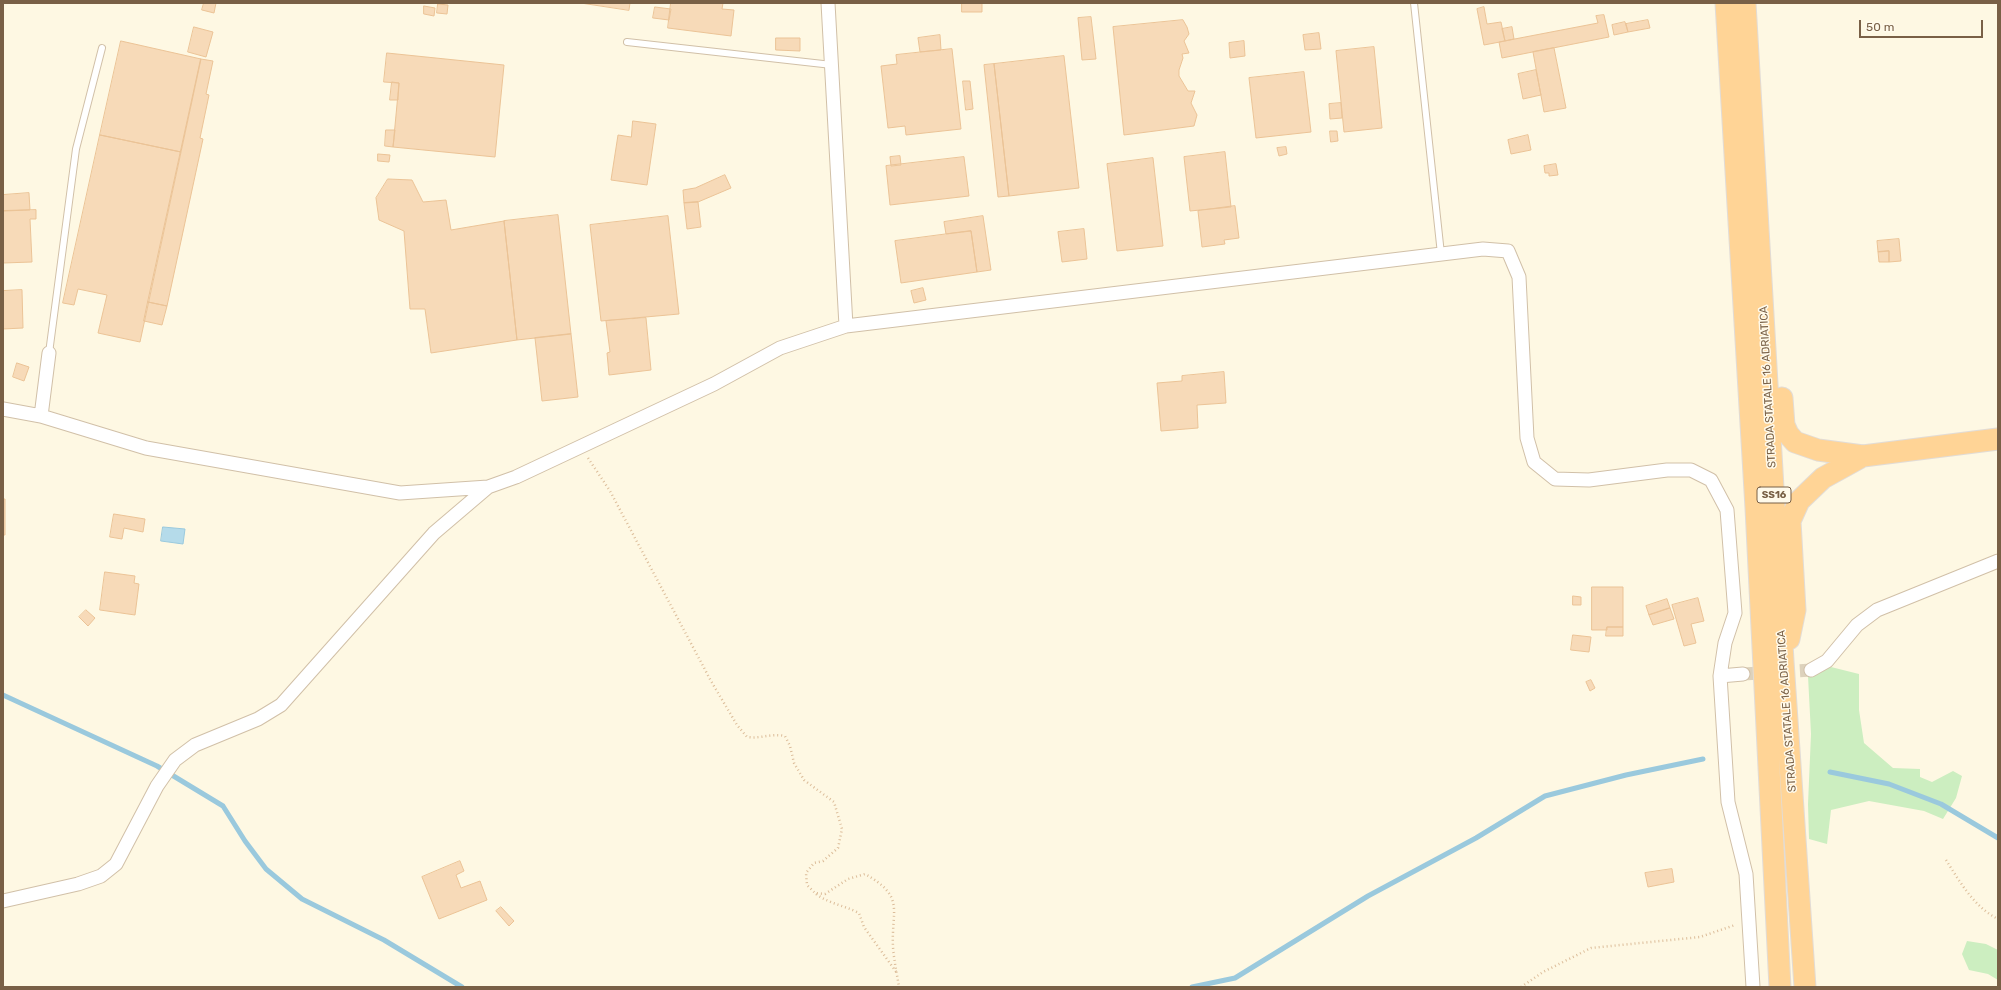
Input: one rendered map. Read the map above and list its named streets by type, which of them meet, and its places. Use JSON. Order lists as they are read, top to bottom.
{
  "streets": {
    "highway": ["STRADA STATALE 16 ADRIATICA", "SS16"]
  },
  "scale_bar": "50 m"
}
